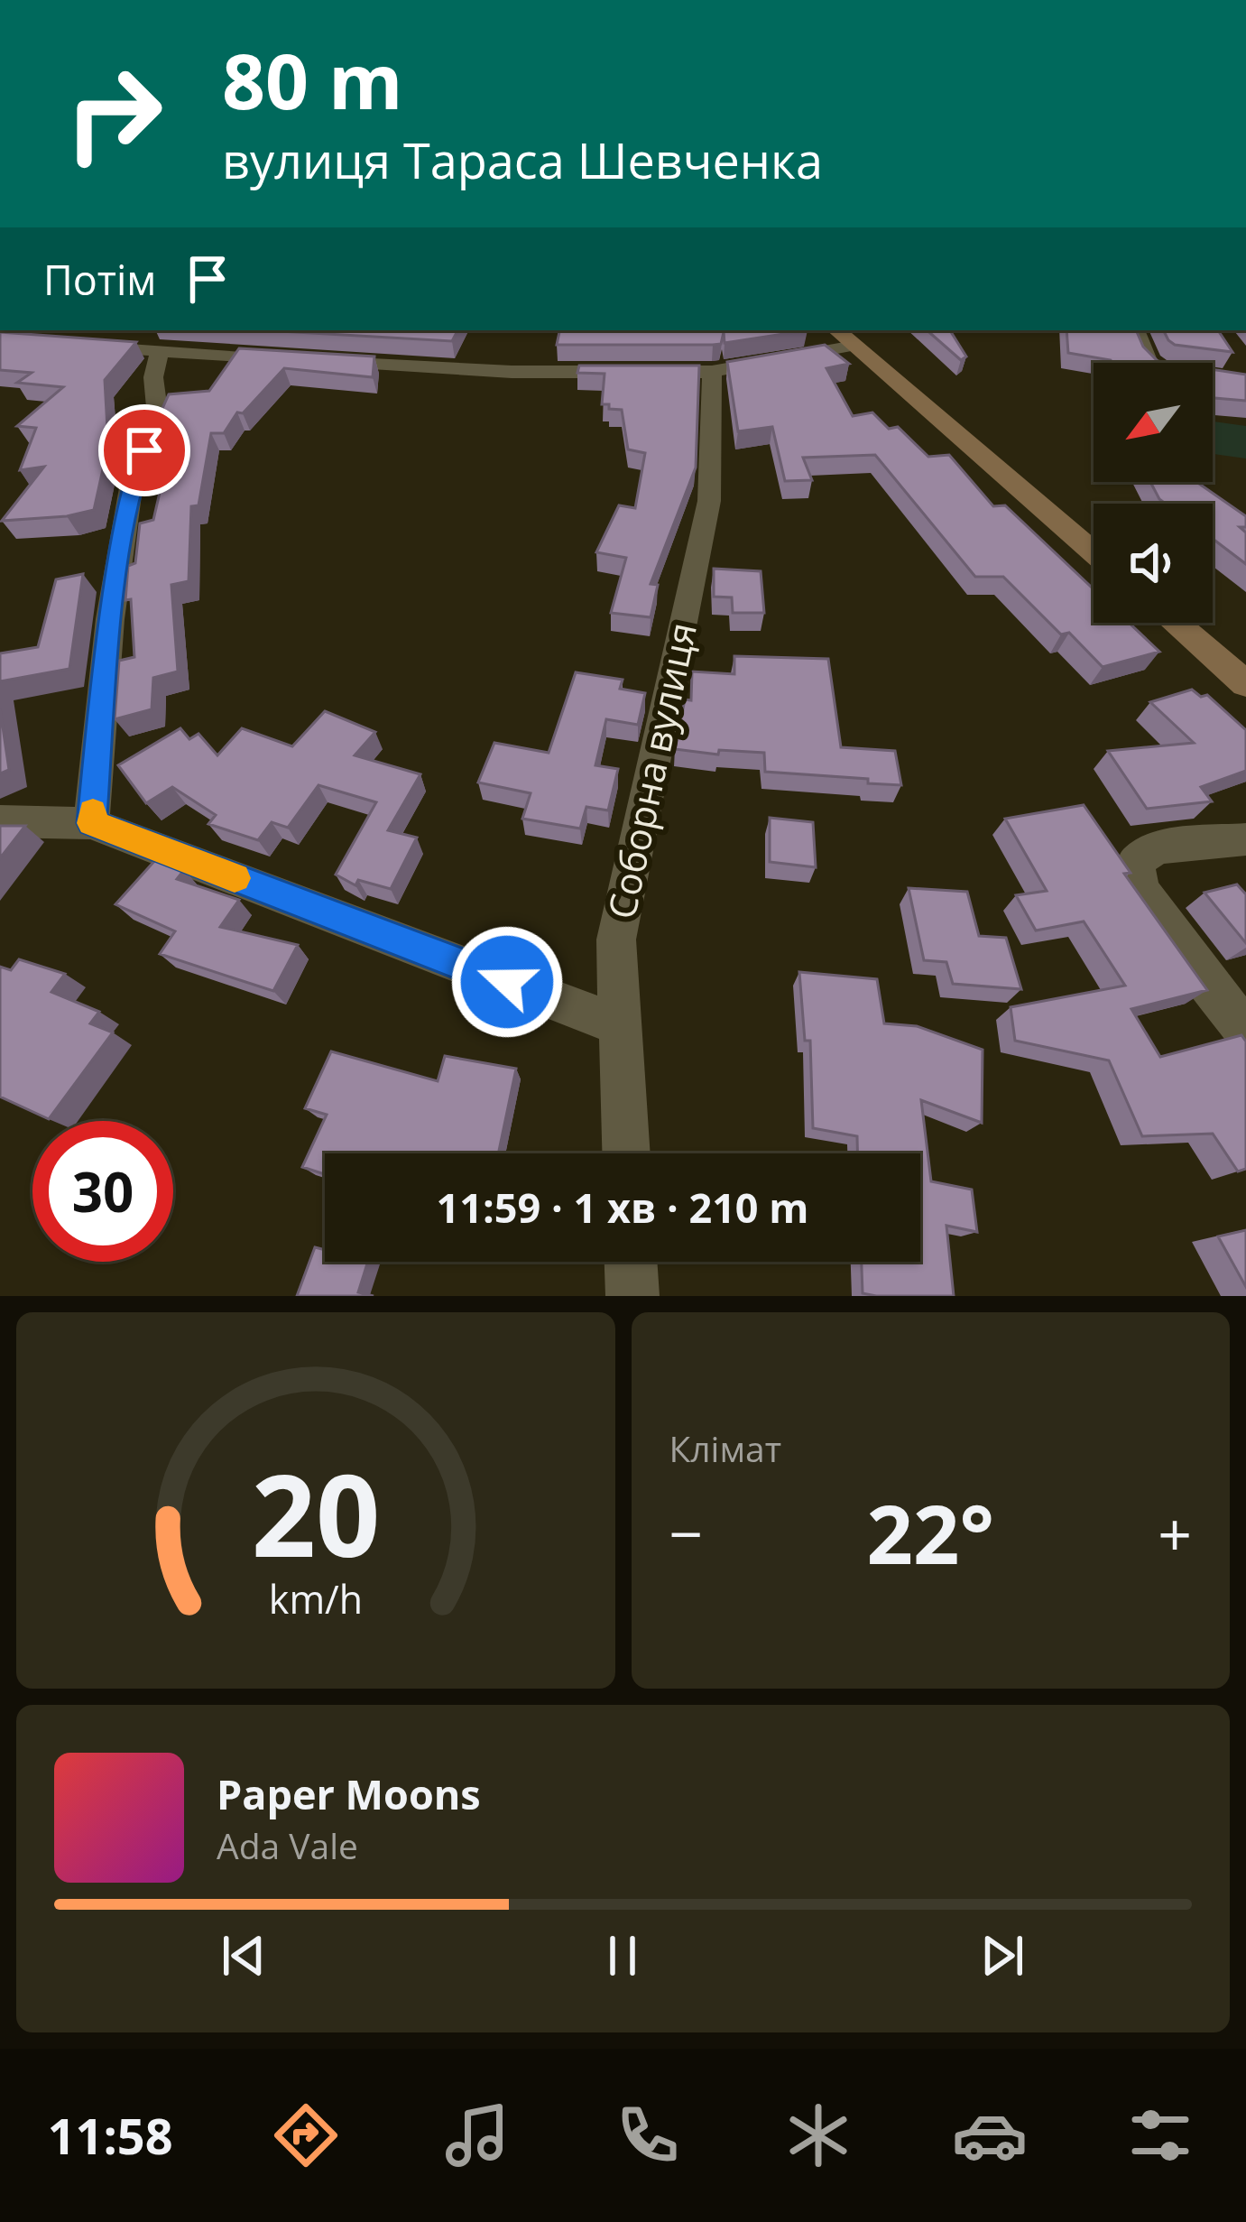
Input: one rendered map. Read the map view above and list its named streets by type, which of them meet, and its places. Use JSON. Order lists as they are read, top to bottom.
{
  "streets": {
    "street": ["Соборна вулиця"]
  },
  "north": "bottom left",
  "page": {
    "turn": ["80 m", "вулиця Тараса Шевченка"],
    "then": "Потім",
    "limit": "30",
    "trip": "11:59 · 1 хв · 210 m",
    "tile": "Клімат",
    "heat": ["−", "22°", "+"],
    "song": ["Paper Moons", "Ada Vale"],
    "tabs": "11:58",
    "gauge": ["20", "km/h"]
  }
}
